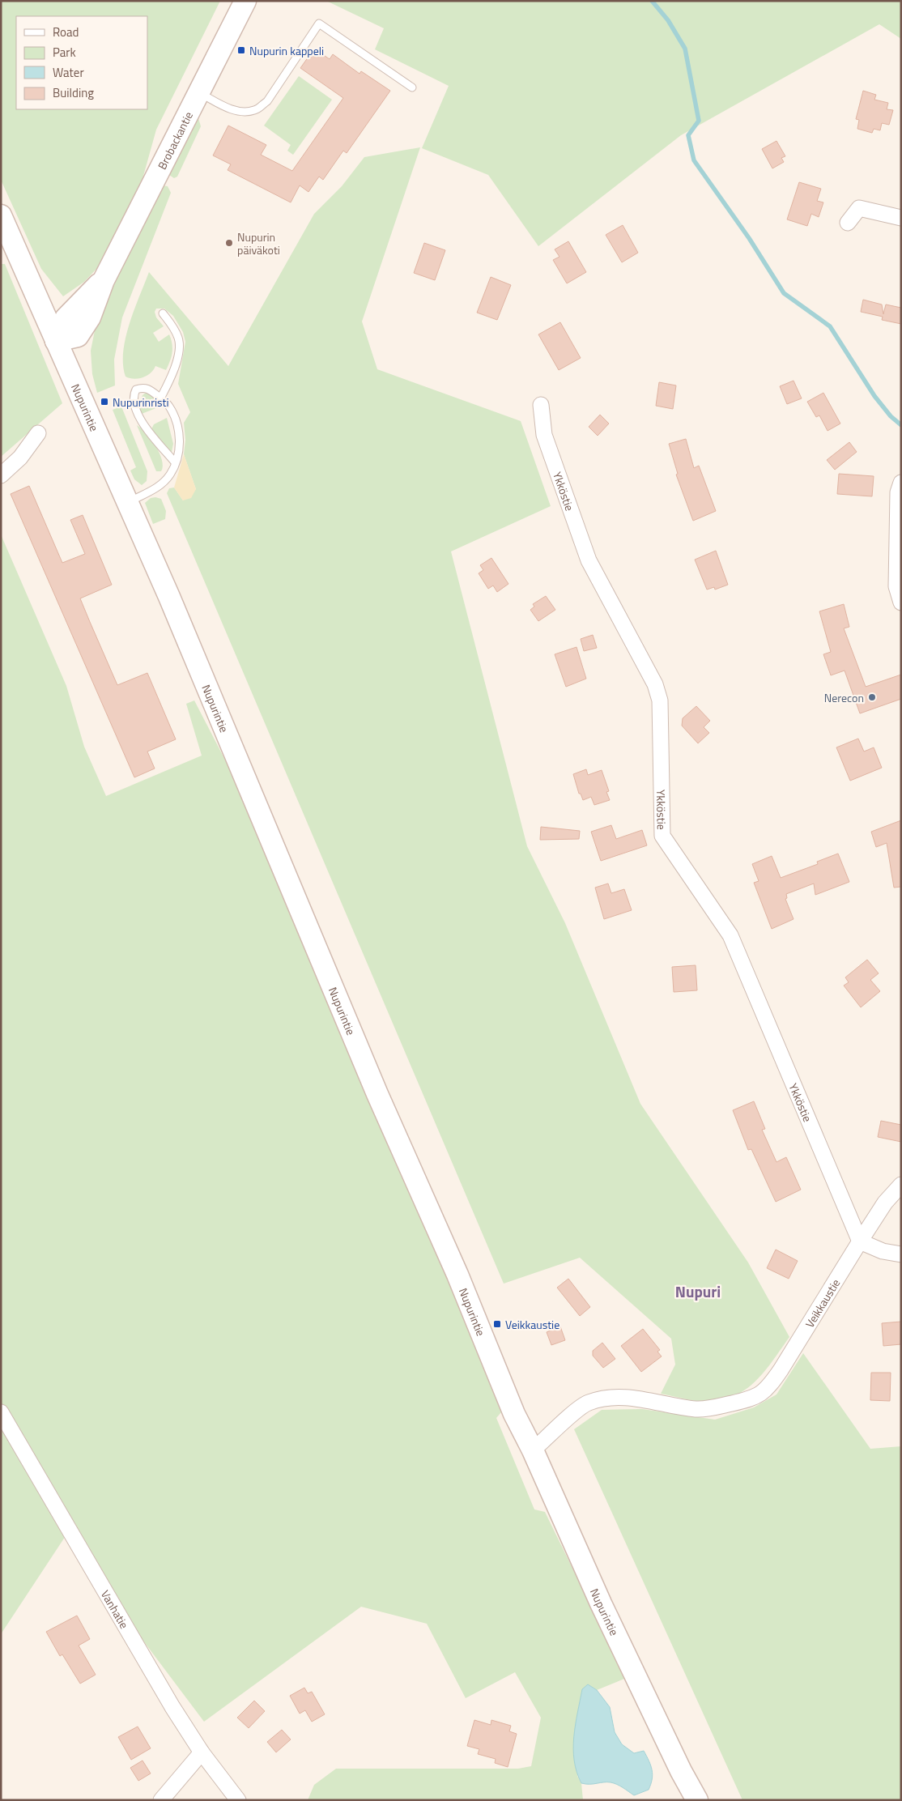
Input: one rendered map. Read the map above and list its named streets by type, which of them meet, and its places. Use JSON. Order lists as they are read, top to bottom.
{
  "streets": {
    "main road": ["Brobackantie", "Nupurintie"],
    "street": ["Ykköstie", "Veikkaustie", "Vanhatie"]
  },
  "crossings": [
    ["Brobackantie", "Nupurintie"],
    ["Nupurintie", "Veikkaustie"],
    ["Ykköstie", "Veikkaustie"]
  ],
  "districts": ["Nupuri"],
  "places": {
    "transit": ["Nupurin kappeli", "Nupurinristi", "Veikkaustie"],
    "other": ["Nupurin päiväkoti", "Nerecon"]
  },
  "legend": [
    "Road",
    "Park",
    "Water",
    "Building"
  ]
}
